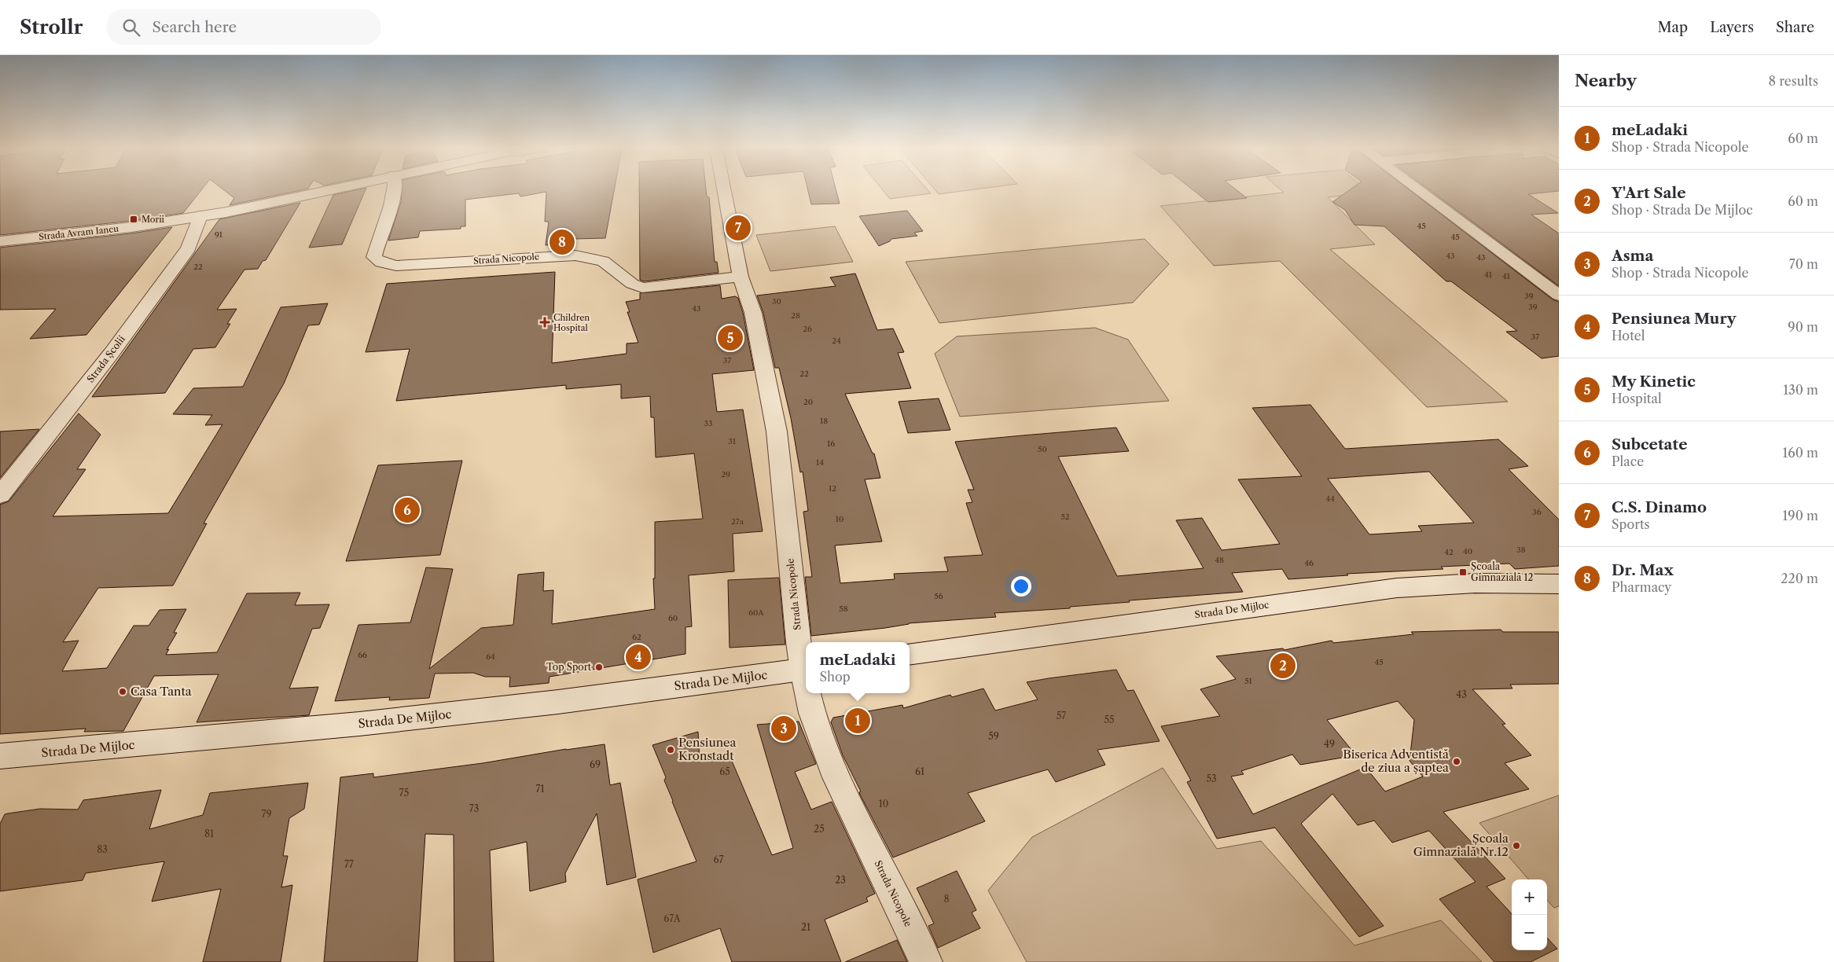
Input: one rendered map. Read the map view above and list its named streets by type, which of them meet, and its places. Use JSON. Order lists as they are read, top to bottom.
{
  "streets": {
    "street": [
      "Strada Avram Iancu",
      "Strada Nicopole",
      "Strada Școlii",
      "Strada De Mijloc"
    ]
  },
  "crossings": [
    ["Strada Avram Iancu", "Strada Școlii"],
    ["Strada Nicopole", "Strada De Mijloc"]
  ],
  "places": {
    "transit": ["Morii", "Școala Gimnazială 12"],
    "health": ["Children Hospital"],
    "other": [
      "Top Sport",
      "Casa Tanta",
      "Pensiunea Kronstadt",
      "Biserica Adventistă de ziua a șaptea",
      "Școala Gimnazială Nr.12"
    ]
  },
  "house_numbers": [
    "45",
    "91",
    "45",
    "43",
    "43",
    "22",
    "41",
    "41",
    "39",
    "30",
    "39",
    "43",
    "28",
    "26",
    "37",
    "24",
    "37",
    "22",
    "20",
    "18",
    "33",
    "31",
    "16",
    "50",
    "14",
    "29",
    "12",
    "44",
    "36",
    "52",
    "10",
    "27a",
    "38",
    "40",
    "42",
    "48",
    "46",
    "56",
    "58",
    "60A",
    "60",
    "62",
    "66",
    "64",
    "45",
    "51",
    "43",
    "57",
    "55",
    "59",
    "49",
    "69",
    "65",
    "61",
    "53",
    "71",
    "75",
    "10",
    "73",
    "79",
    "25",
    "81",
    "83",
    "67",
    "77",
    "23",
    "8",
    "67A",
    "21"
  ],
  "page": {
    "header": "Strollr",
    "search": "Search here",
    "nav": ["Map", "Layers", "Share"],
    "heading": ["Nearby", "8 results"],
    "list": [
      {
        "mark": "1",
        "name": "meLadaki",
        "note": "Shop · Strada Nicopole",
        "value": "60 m"
      },
      {
        "mark": "2",
        "name": "Y'Art Sale",
        "note": "Shop · Strada De Mijloc",
        "value": "60 m"
      },
      {
        "mark": "3",
        "name": "Asma",
        "note": "Shop · Strada Nicopole",
        "value": "70 m"
      },
      {
        "mark": "4",
        "name": "Pensiunea Mury",
        "note": "Hotel",
        "value": "90 m"
      },
      {
        "mark": "5",
        "name": "My Kinetic",
        "note": "Hospital",
        "value": "130 m"
      },
      {
        "mark": "6",
        "name": "Subcetate",
        "note": "Place",
        "value": "160 m"
      },
      {
        "mark": "7",
        "name": "C.S. Dinamo",
        "note": "Sports",
        "value": "190 m"
      },
      {
        "mark": "8",
        "name": "Dr. Max",
        "note": "Pharmacy",
        "value": "220 m"
      }
    ],
    "pins": [
      "7",
      "8",
      "5",
      "6",
      "4",
      "2",
      "1",
      "3"
    ],
    "popup": ["meLadaki", "Shop"],
    "map_buttons": ["+", "−"]
  }
}
